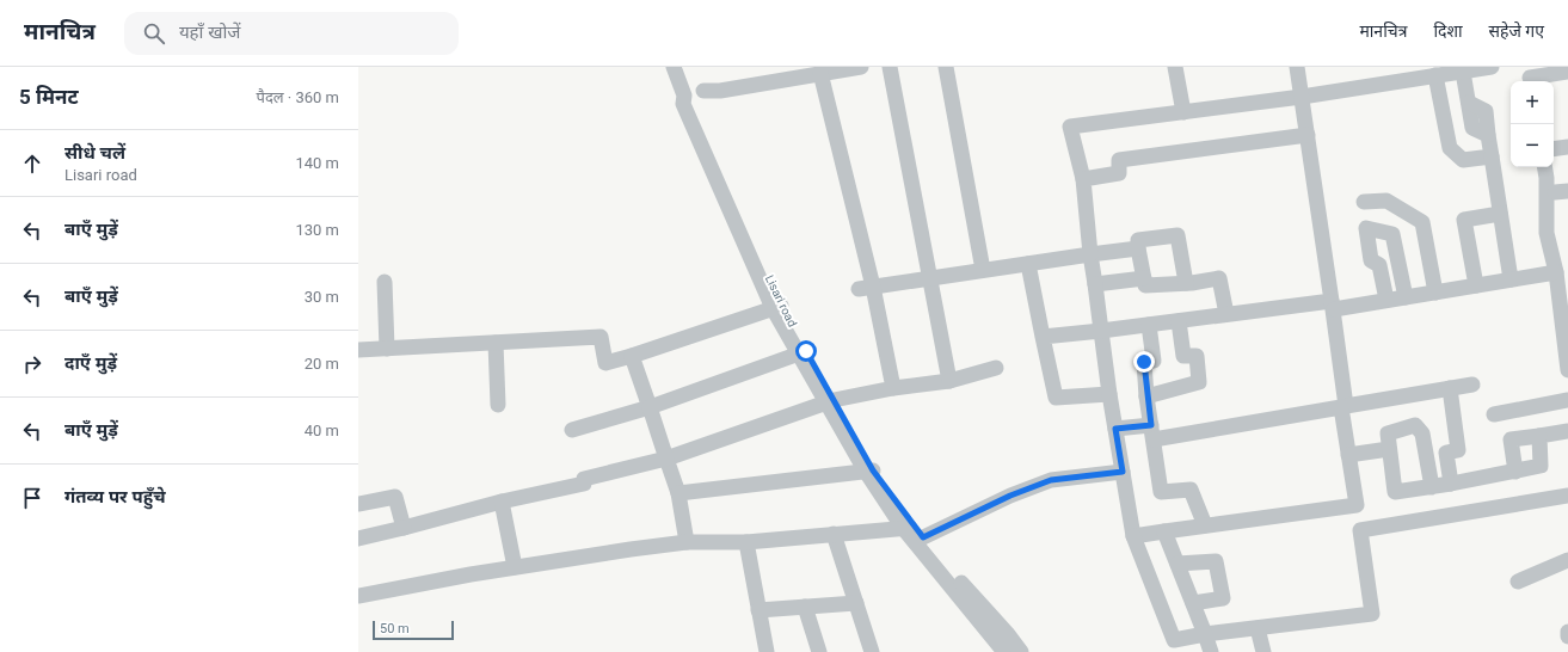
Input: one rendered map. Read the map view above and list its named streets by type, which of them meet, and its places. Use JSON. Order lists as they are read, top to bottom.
{
  "streets": {
    "street": ["Lisari road"]
  },
  "scale_bar": "50 m",
  "page": {
    "header": "मानचित्र",
    "search": "यहाँ खोजें",
    "nav": ["मानचित्र", "दिशा", "सहेजे गए"],
    "heading": ["5 मिनट", "पैदल · 360 m"],
    "map_buttons": ["+", "−"],
    "list": [
      ["सीधे चलें", "Lisari road", "140 m"],
      ["बाएँ मुड़ें", "130 m"],
      ["बाएँ मुड़ें", "30 m"],
      ["दाएँ मुड़ें", "20 m"],
      ["बाएँ मुड़ें", "40 m"],
      "गंतव्य पर पहुँचे"
    ],
    "scale": "50 m"
  }
}
